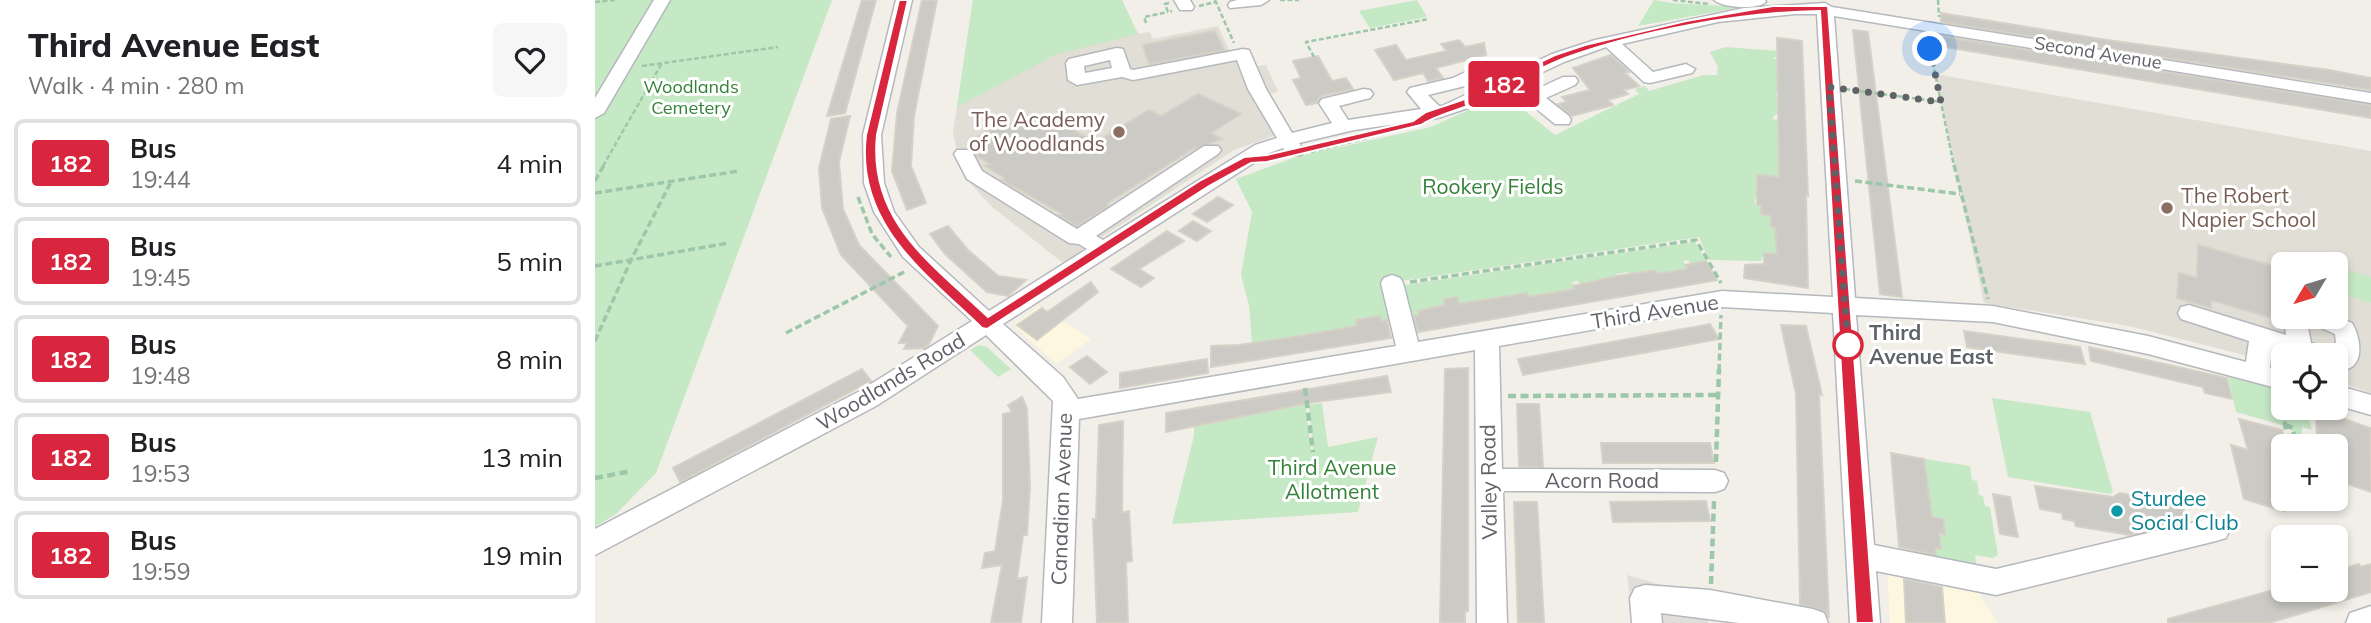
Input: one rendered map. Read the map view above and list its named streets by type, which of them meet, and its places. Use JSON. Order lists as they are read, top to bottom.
{
  "streets": {
    "street": [
      "Second Avenue",
      "Third Avenue",
      "Woodlands Road",
      "Acorn Road",
      "Valley Road",
      "Canadian Avenue"
    ]
  },
  "crossings": [
    ["Second Avenue", "Woodlands Road"],
    ["Third Avenue", "Valley Road"],
    ["Third Avenue", "Canadian Avenue"],
    ["Woodlands Road", "Canadian Avenue"],
    ["Acorn Road", "Valley Road"]
  ],
  "parks": ["Woodlands Cemetery", "Rookery Fields", "Third Avenue Allotment"],
  "places": [
    "The Academy of Woodlands",
    "The Robert Napier School",
    "Third Avenue East",
    "Sturdee Social Club"
  ],
  "lines": ["bus line 182"],
  "north": "bottom left",
  "page": {
    "heading": ["Third Avenue East", "Walk · 4 min · 280 m"],
    "on_map": "182",
    "list": [
      {
        "mark": "182",
        "name": "Bus",
        "note": "19:44",
        "value": "4 min"
      },
      {
        "mark": "182",
        "name": "Bus",
        "note": "19:45",
        "value": "5 min"
      },
      {
        "mark": "182",
        "name": "Bus",
        "note": "19:48",
        "value": "8 min"
      },
      {
        "mark": "182",
        "name": "Bus",
        "note": "19:53",
        "value": "13 min"
      },
      {
        "mark": "182",
        "name": "Bus",
        "note": "19:59",
        "value": "19 min"
      }
    ],
    "map_buttons": ["+", "−"]
  }
}
